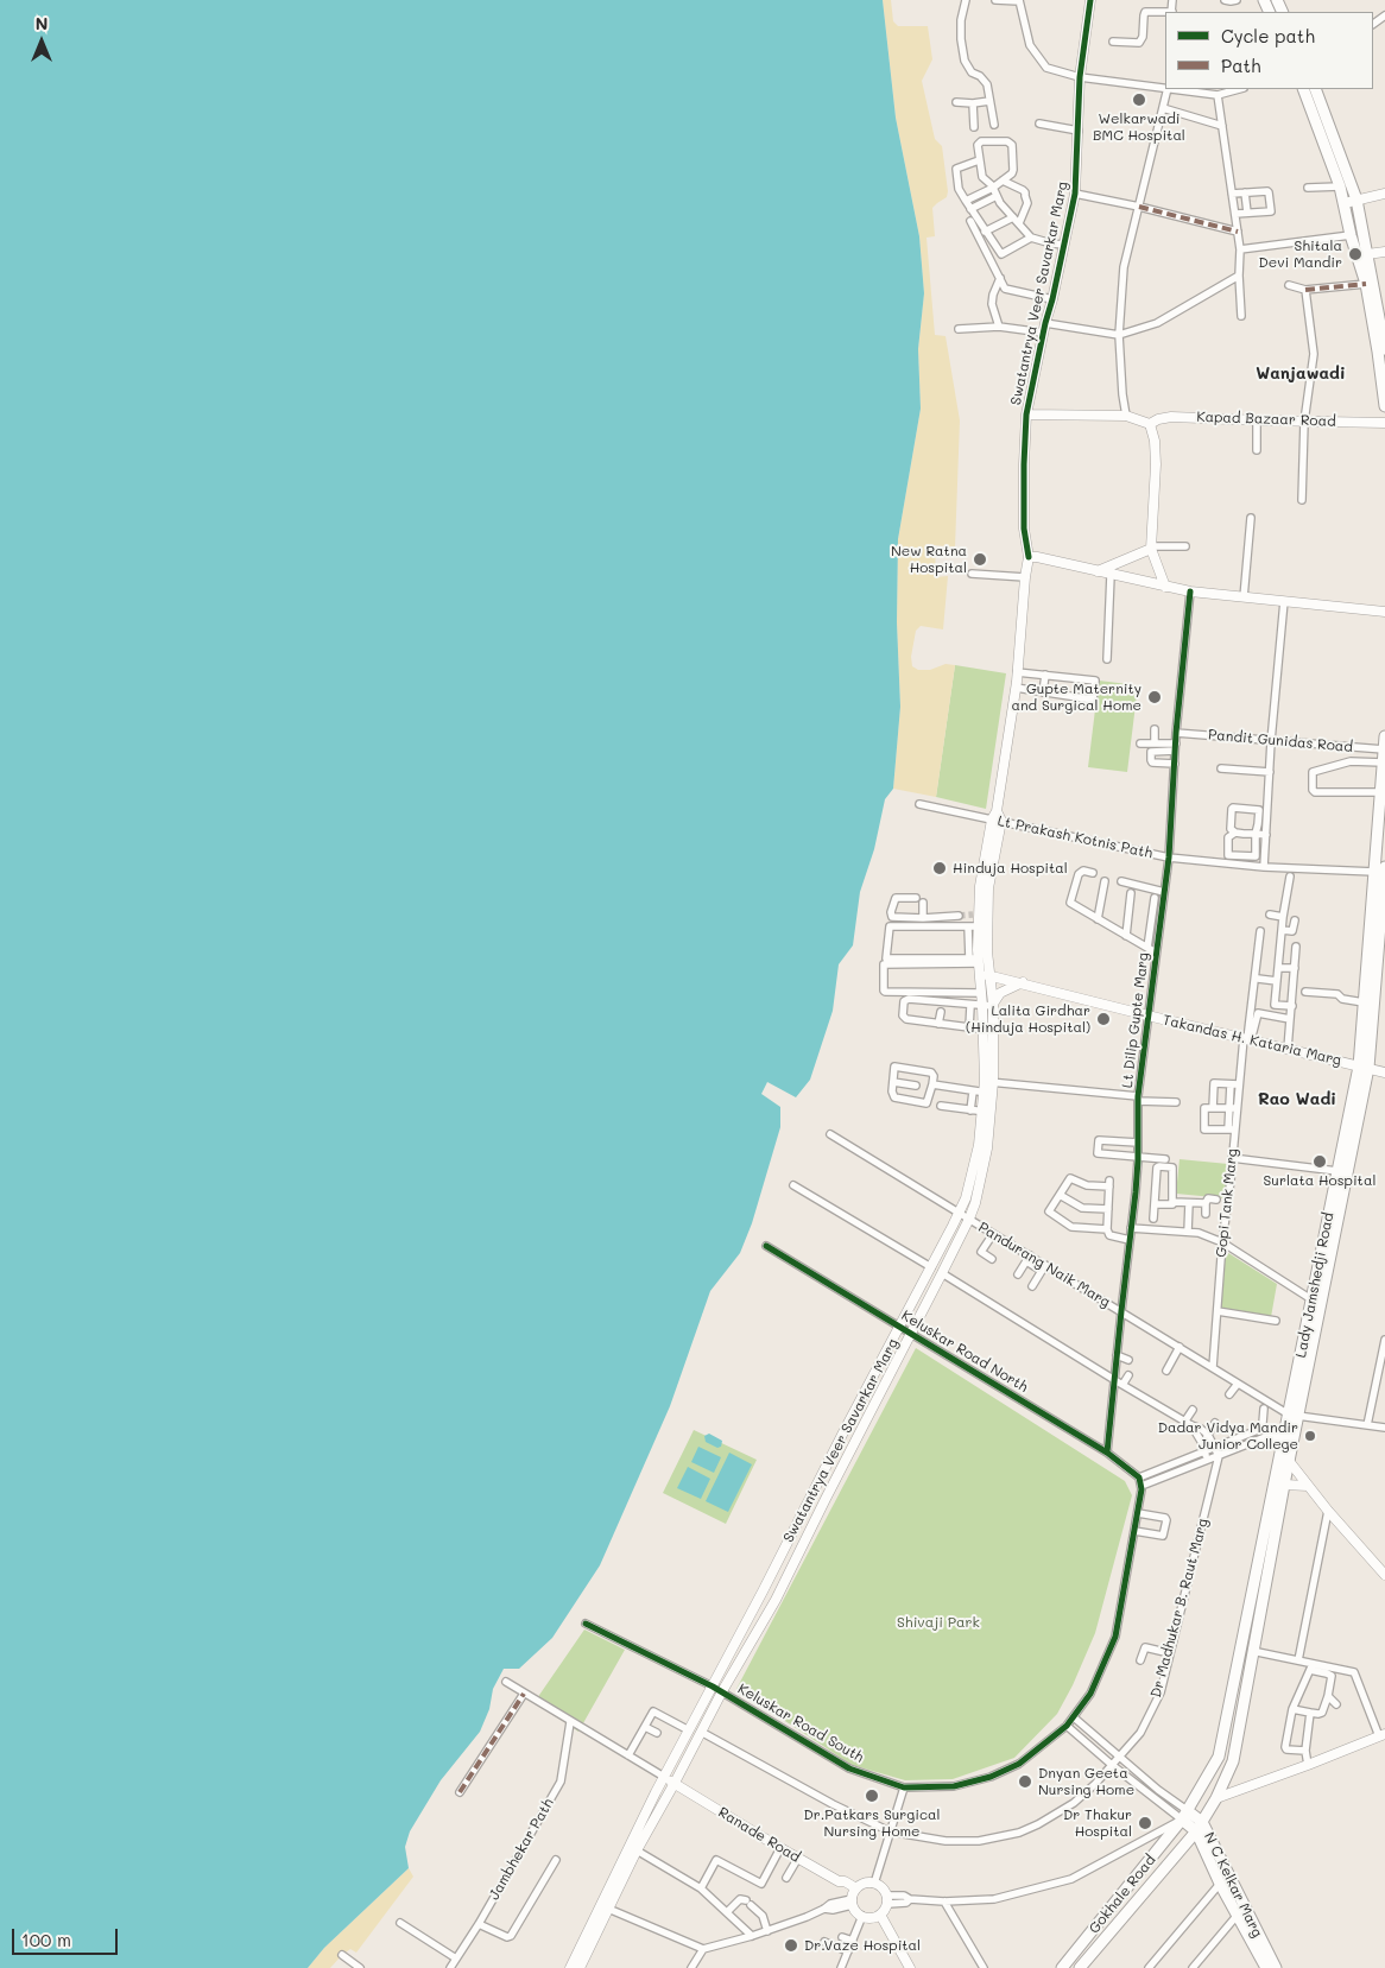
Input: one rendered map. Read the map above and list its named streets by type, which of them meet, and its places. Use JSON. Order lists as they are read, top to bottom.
{
  "streets": {
    "main road": [
      "Swatantrya Veer Savarkar Marg",
      "Kapad Bazaar Road",
      "Takandas H. Kataria Marg",
      "Lady Jamshedji Road",
      "Ranade Road",
      "N C Kelkar Marg",
      "Gokhale Road"
    ],
    "street": [
      "Pandit Gunidas Road",
      "Lt Prakash Kotnis Path",
      "Lt Dilip Gupte Marg",
      "Gopi Tank Marg",
      "Pandurang Naik Marg",
      "Keluskar Road North",
      "Dr Madhukar B. Raut Marg",
      "Keluskar Road South",
      "Jambhekar Path"
    ]
  },
  "crossings": [
    ["Swatantrya Veer Savarkar Marg", "Kapad Bazaar Road"],
    ["Swatantrya Veer Savarkar Marg", "Lt Prakash Kotnis Path"],
    ["Swatantrya Veer Savarkar Marg", "Takandas H. Kataria Marg"],
    ["Swatantrya Veer Savarkar Marg", "Pandurang Naik Marg"],
    ["Swatantrya Veer Savarkar Marg", "Keluskar Road North"],
    ["Swatantrya Veer Savarkar Marg", "Dr Madhukar B. Raut Marg"],
    ["Swatantrya Veer Savarkar Marg", "Keluskar Road South"],
    ["Swatantrya Veer Savarkar Marg", "Ranade Road"],
    ["Pandit Gunidas Road", "Lt Dilip Gupte Marg"],
    ["Pandit Gunidas Road", "Lady Jamshedji Road"],
    ["Lt Prakash Kotnis Path", "Lt Dilip Gupte Marg"],
    ["Lt Prakash Kotnis Path", "Lady Jamshedji Road"],
    ["Lt Dilip Gupte Marg", "Takandas H. Kataria Marg"],
    ["Lt Dilip Gupte Marg", "Pandurang Naik Marg"],
    ["Lt Dilip Gupte Marg", "Keluskar Road North"],
    ["Takandas H. Kataria Marg", "Gopi Tank Marg"],
    ["Takandas H. Kataria Marg", "Lady Jamshedji Road"],
    ["Gopi Tank Marg", "Pandurang Naik Marg"],
    ["Pandurang Naik Marg", "Lady Jamshedji Road"],
    ["Lady Jamshedji Road", "N C Kelkar Marg"],
    ["Lady Jamshedji Road", "Gokhale Road"],
    ["Keluskar Road North", "Keluskar Road South"],
    ["Dr Madhukar B. Raut Marg", "N C Kelkar Marg"],
    ["Keluskar Road South", "N C Kelkar Marg"],
    ["N C Kelkar Marg", "Gokhale Road"]
  ],
  "districts": ["Wanjawadi", "Rao Wadi"],
  "parks": ["Shivaji Park"],
  "places": [
    "Welkarwadi BMC Hospital",
    "Shitala Devi Mandir",
    "New Ratna Hospital",
    "Gupte Maternity and Surgical Home",
    "Hinduja Hospital",
    "Lalita Girdhar (Hinduja Hospital)",
    "Surlata Hospital",
    "Dadar Vidya Mandir Junior College",
    "Dnyan Geeta Nursing Home",
    "Dr.Patkars Surgical Nursing Home",
    "Dr Thakur Hospital",
    "Dr.Vaze Hospital"
  ],
  "legend": ["Cycle path", "Path"],
  "scale_bar": "100 m",
  "north": "top"
}
